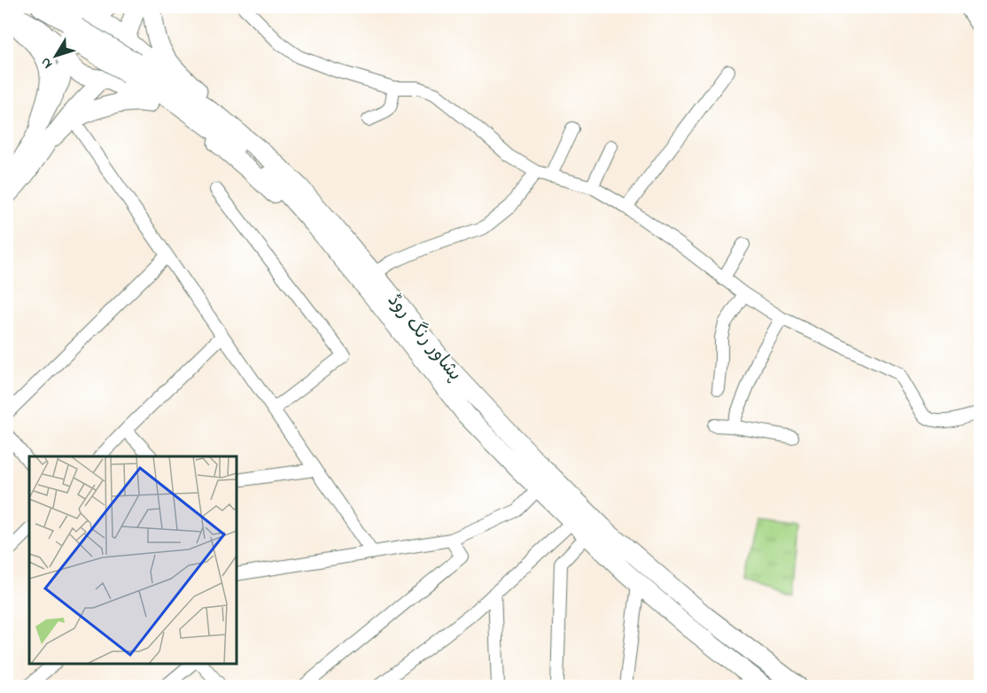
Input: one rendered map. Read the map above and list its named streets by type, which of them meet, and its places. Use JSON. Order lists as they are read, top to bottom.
{
  "streets": {
    "highway": ["پشاور رنگ روڈ"]
  },
  "north": "bottom left"
}
